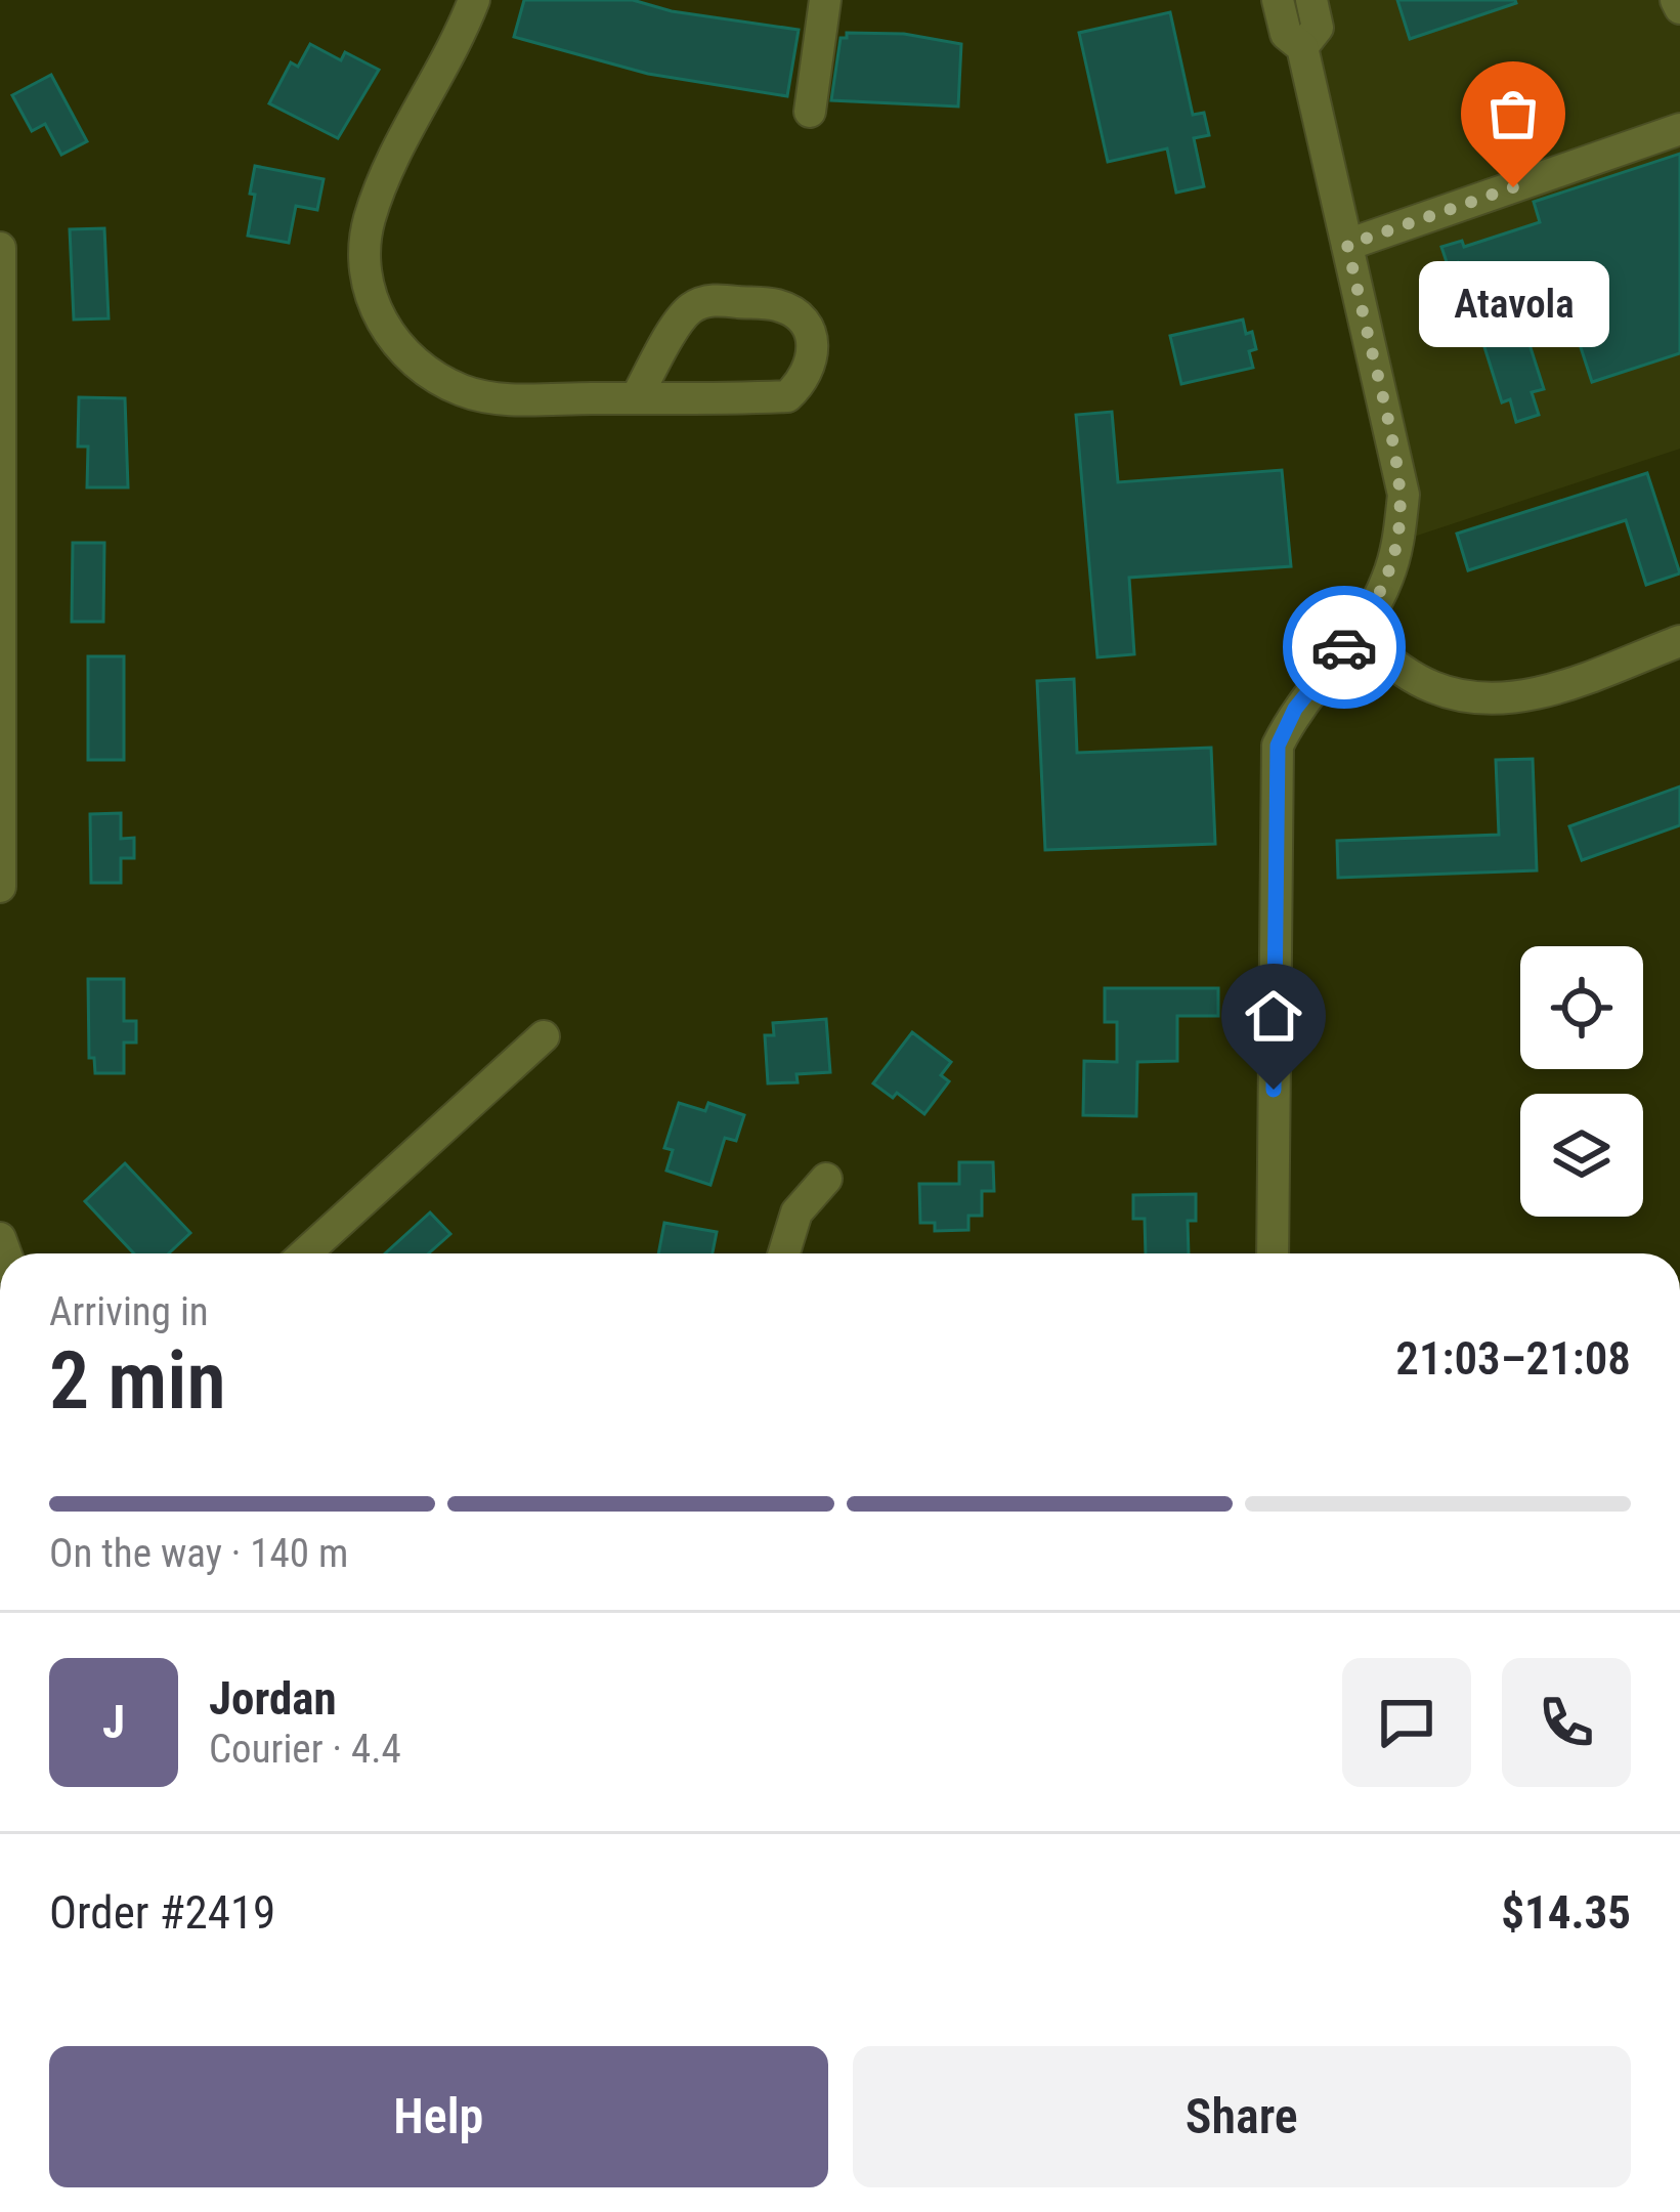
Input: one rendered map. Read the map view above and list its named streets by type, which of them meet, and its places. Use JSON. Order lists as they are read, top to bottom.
{
  "places": ["Atavola"],
  "page": {
    "bubble": "Atavola",
    "heading": ["2 min", "Arriving in", "21:03–21:08"],
    "panel": [
      "Jordan",
      "Courier · 4.4",
      "Order #2419",
      "$14.35"
    ],
    "bar": "On the way · 140 m",
    "round": "J",
    "buttons": ["Help", "Share"]
  }
}
